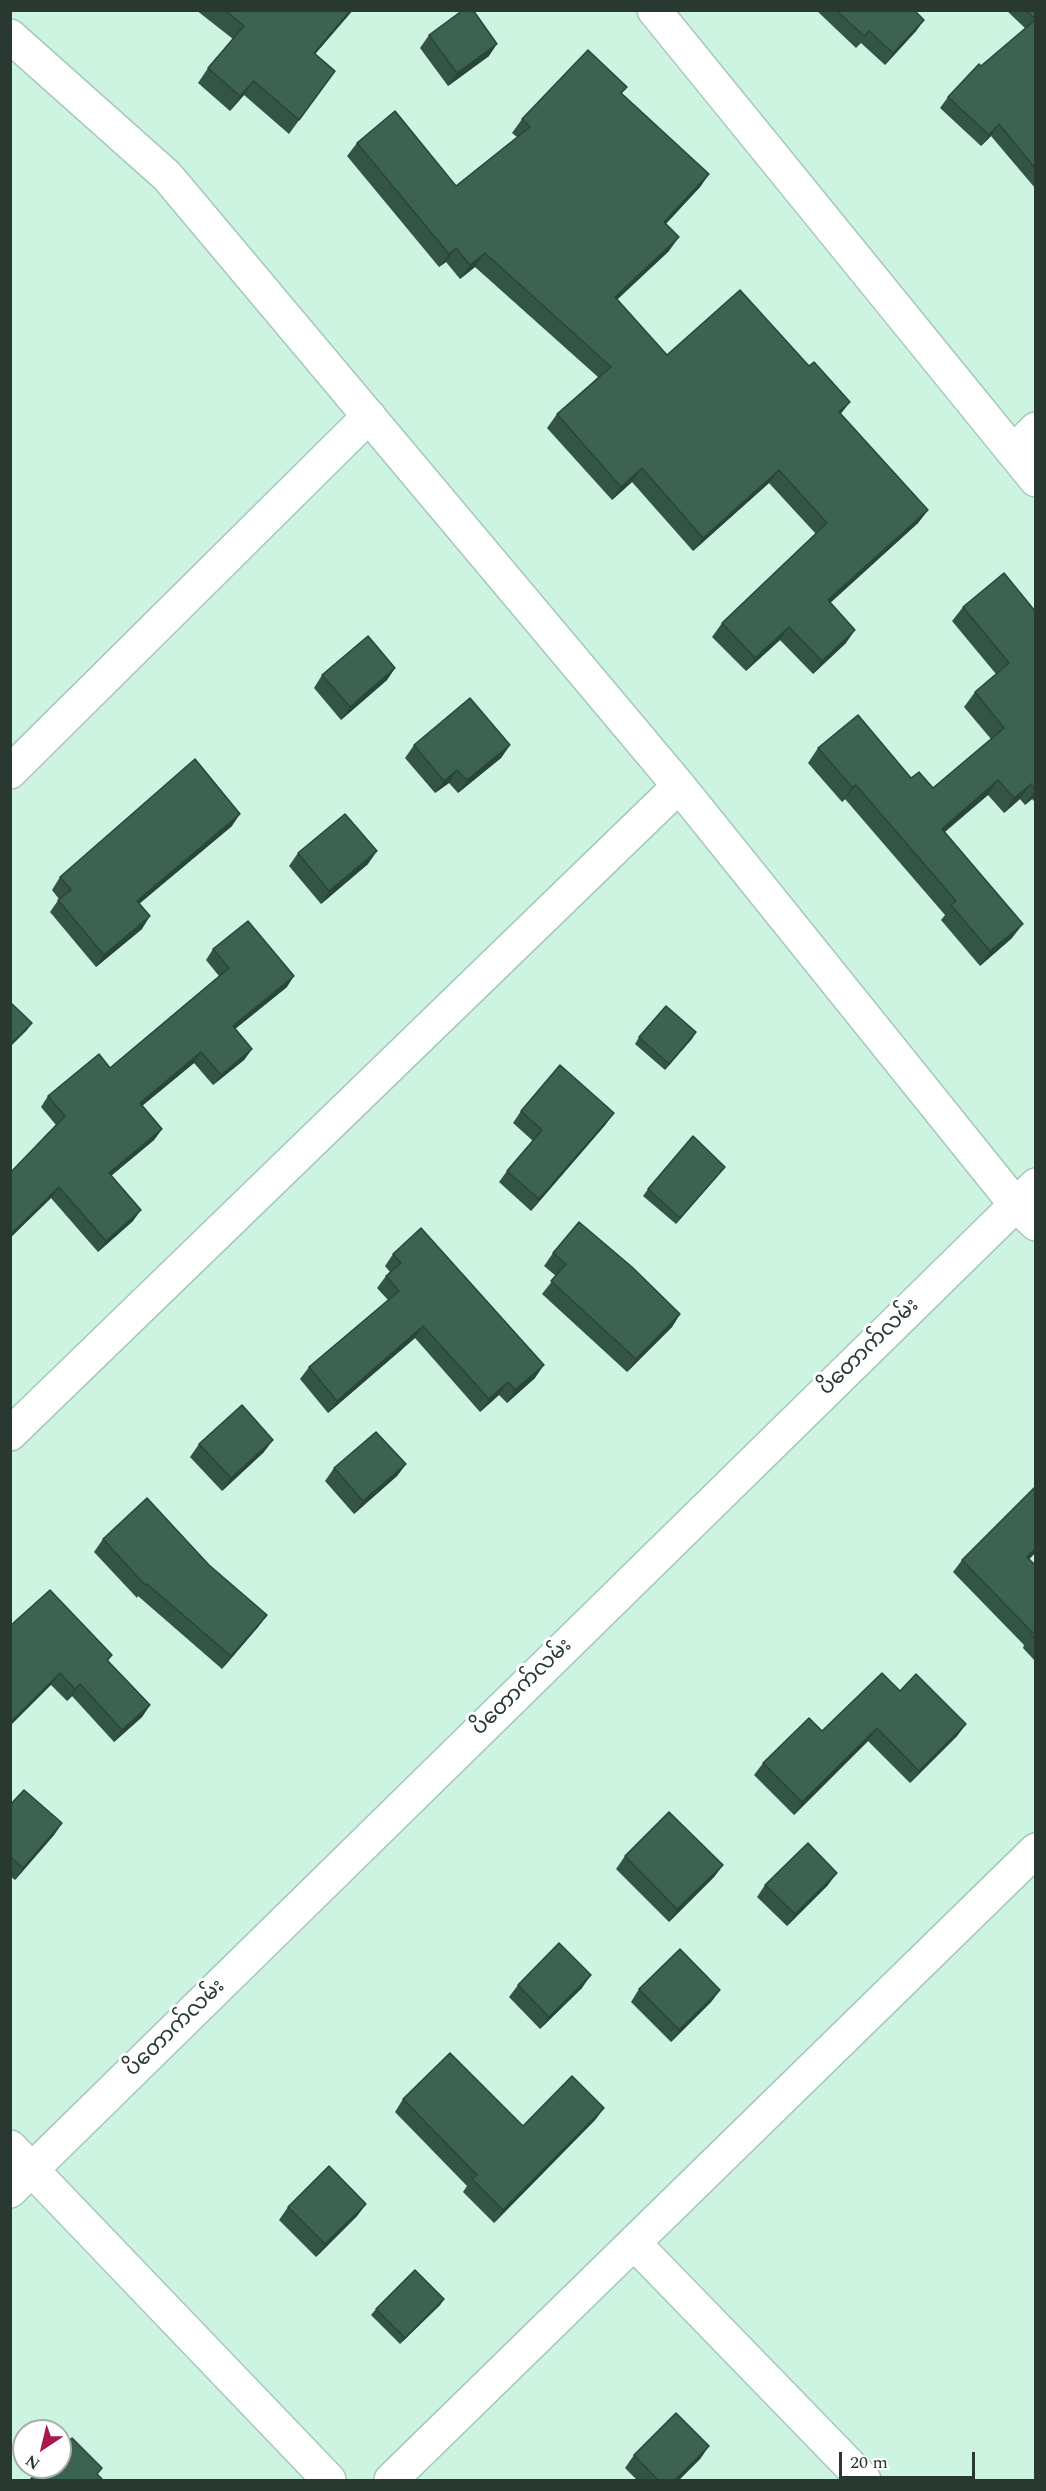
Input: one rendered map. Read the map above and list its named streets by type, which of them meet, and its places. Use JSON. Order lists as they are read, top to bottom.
{
  "streets": {
    "street": ["ပိတောက်လမ်း"]
  },
  "scale_bar": "20 m",
  "north": "bottom left"
}
